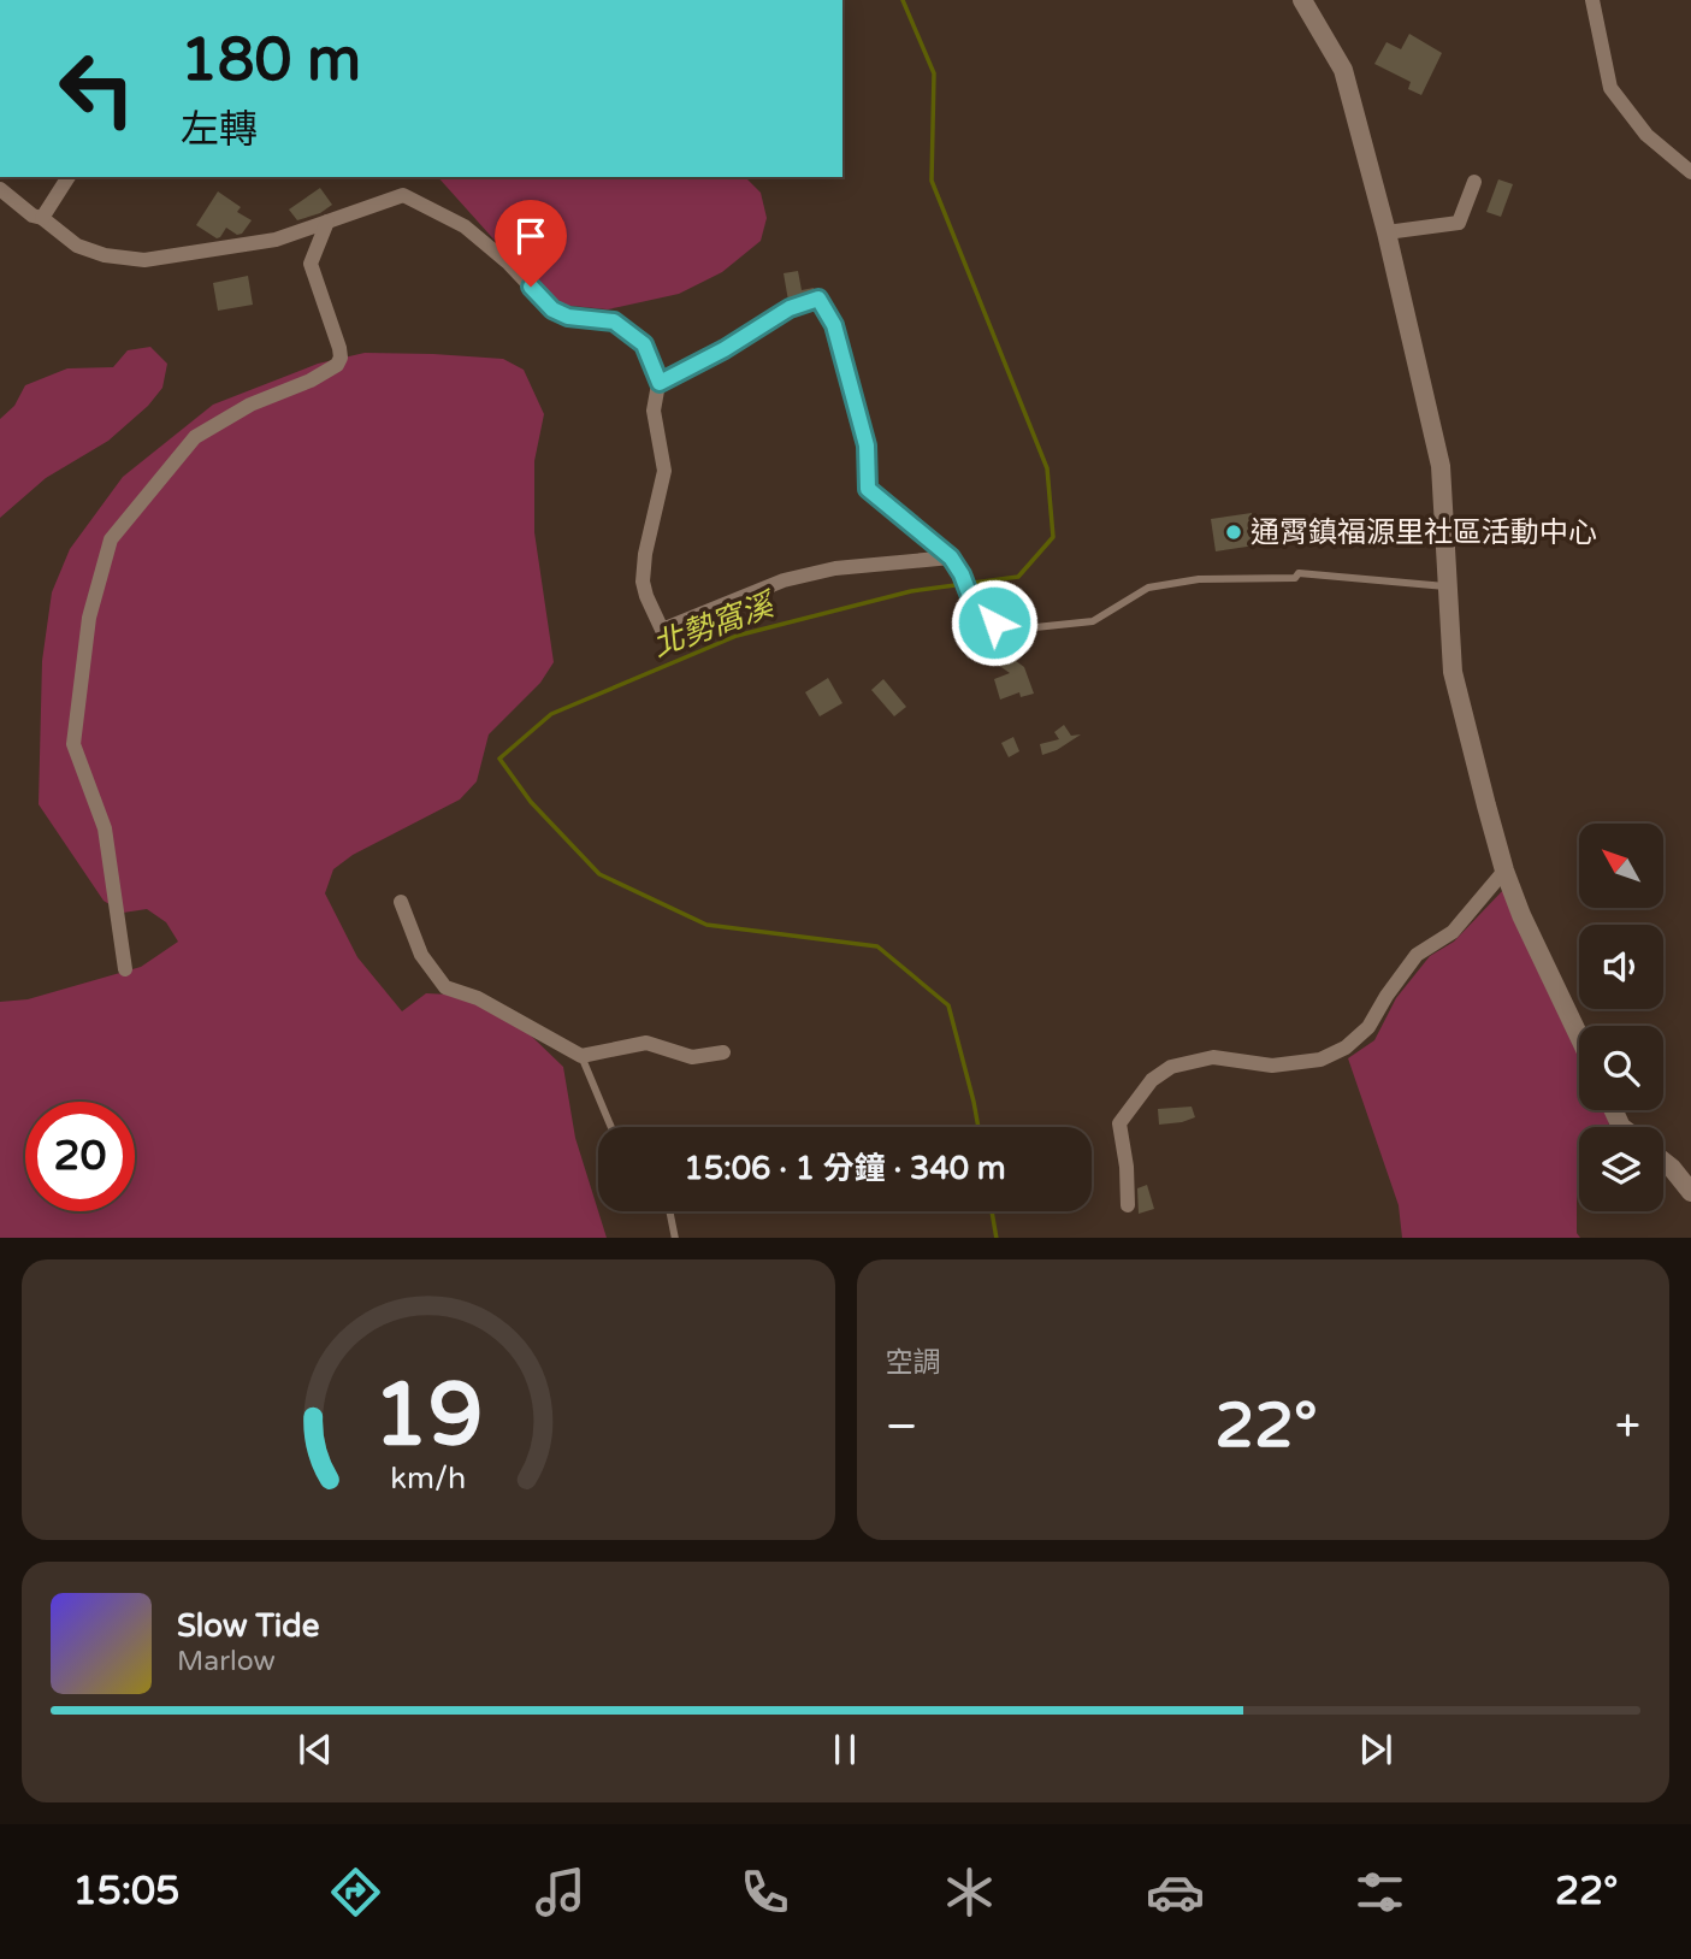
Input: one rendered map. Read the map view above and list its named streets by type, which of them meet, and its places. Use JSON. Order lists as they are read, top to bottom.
{
  "water": ["北勢窩溪"],
  "places": ["通霄鎮福源里社區活動中心"],
  "north": "top left",
  "page": {
    "turn": ["180 m", "左轉"],
    "limit": "20",
    "trip": "15:06 · 1 分鐘 · 340 m",
    "tile": "空調",
    "heat": ["−", "22°", "+"],
    "song": ["Slow Tide", "Marlow"],
    "tabs": ["15:05", "22°"],
    "gauge": ["19", "km/h"]
  }
}
